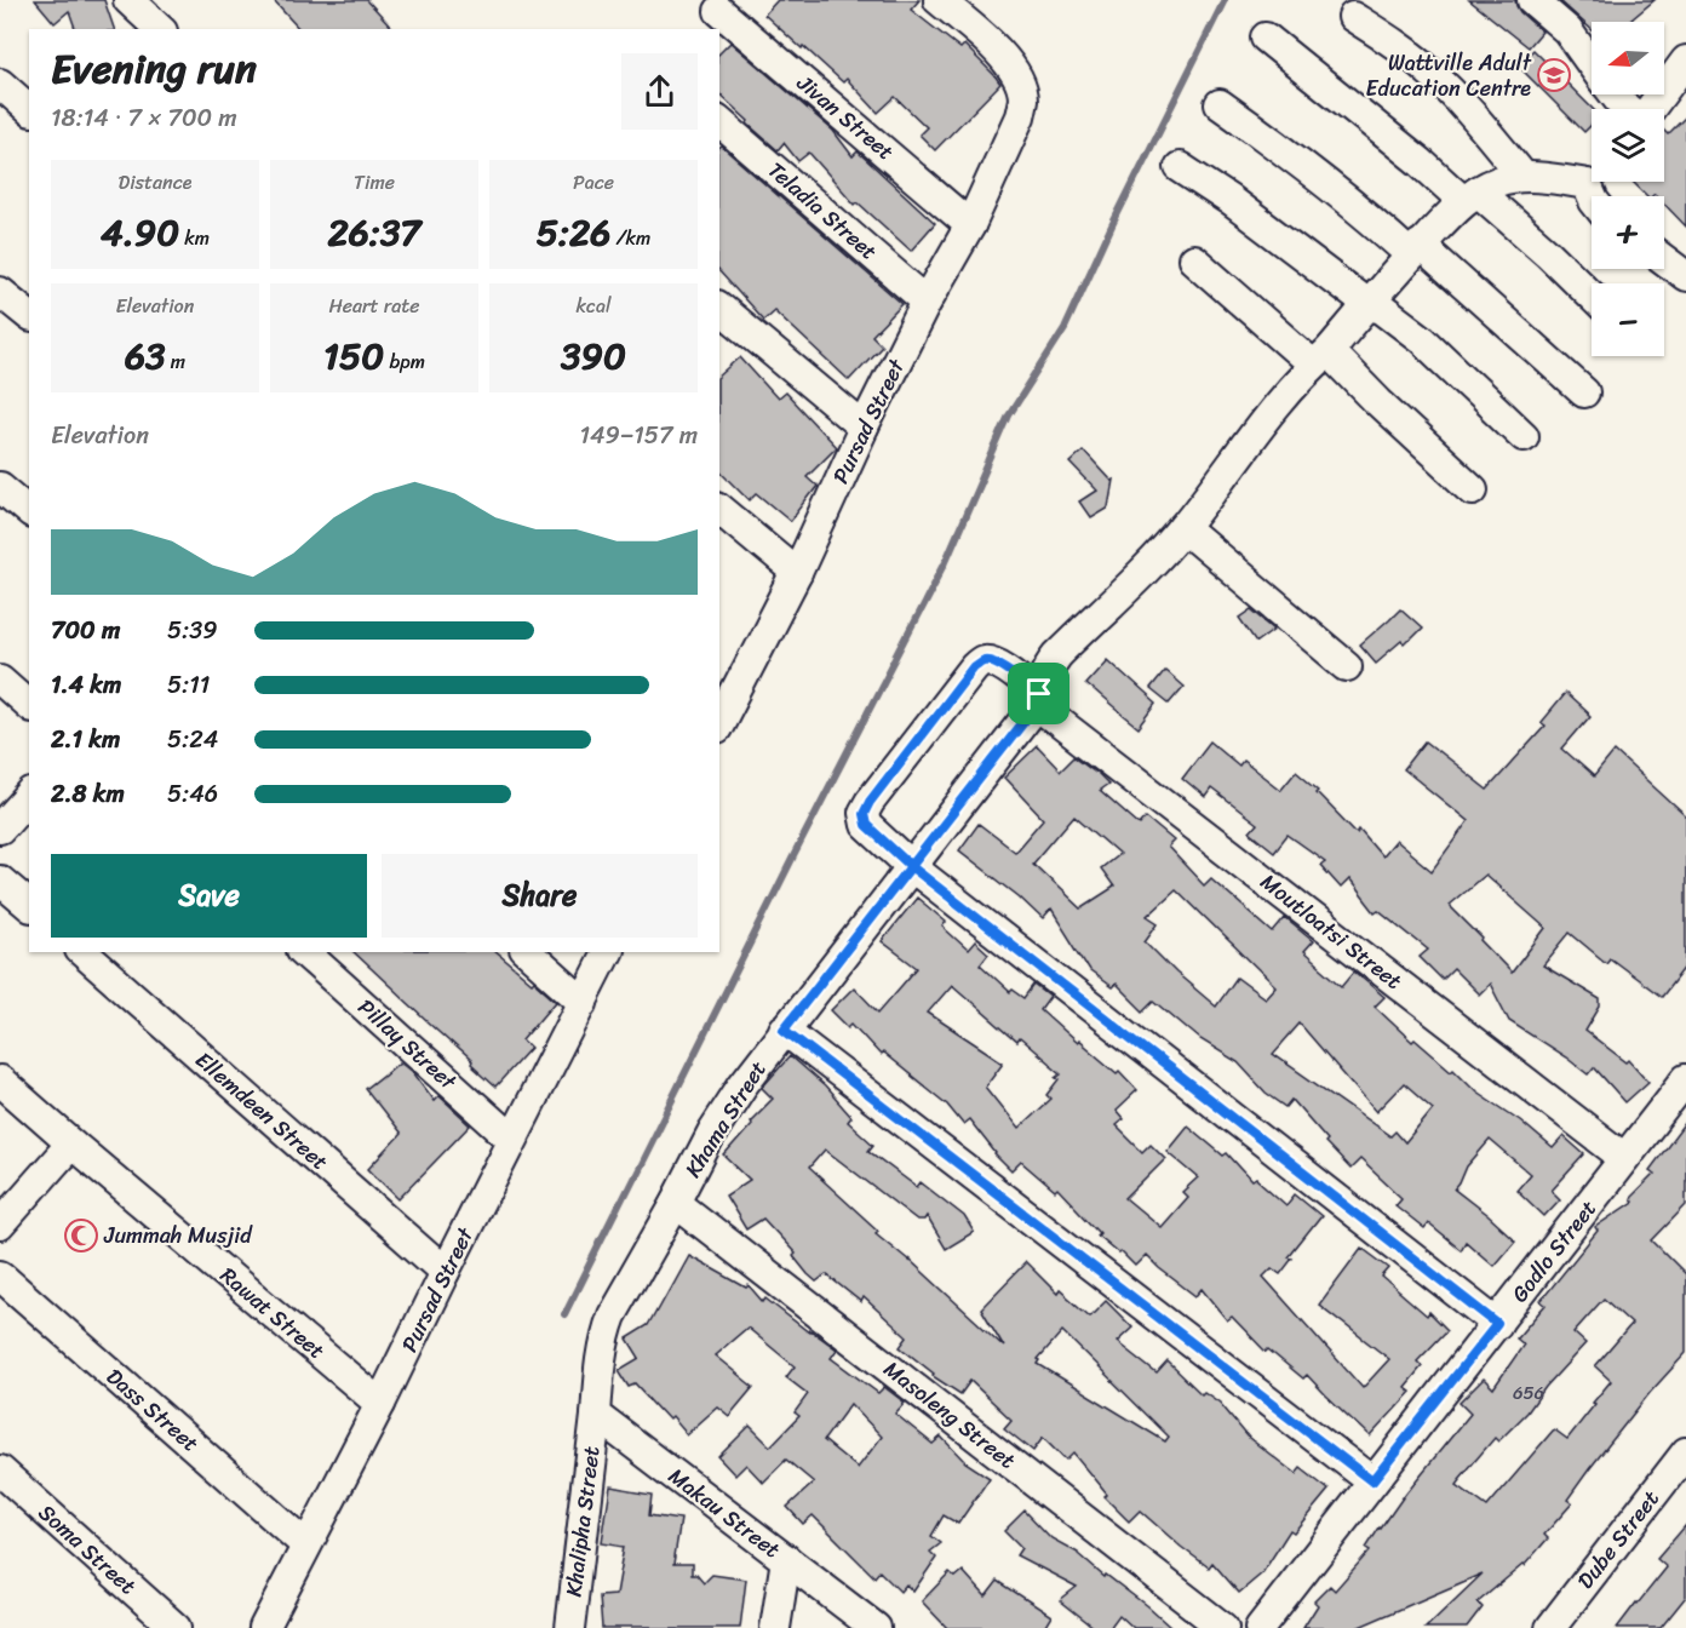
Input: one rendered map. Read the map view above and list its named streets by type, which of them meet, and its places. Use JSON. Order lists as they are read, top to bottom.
{
  "streets": {
    "street": [
      "Jivan Street",
      "Teladia Street",
      "Pursad Street",
      "Moutloatsi Street",
      "Pillay Street",
      "Ellemdeen Street",
      "Khama Street",
      "Godlo Street",
      "Rawat Street",
      "Dass Street",
      "Masoleng Street",
      "Makau Street",
      "Khalipha Street",
      "Dube Street",
      "Soma Street"
    ]
  },
  "crossings": [
    ["Jivan Street", "Pursad Street"],
    ["Teladia Street", "Pursad Street"],
    ["Pursad Street", "Pillay Street"],
    ["Pursad Street", "Ellemdeen Street"],
    ["Pursad Street", "Rawat Street"],
    ["Pursad Street", "Dass Street"],
    ["Moutloatsi Street", "Khama Street"],
    ["Moutloatsi Street", "Godlo Street"],
    ["Khama Street", "Masoleng Street"],
    ["Khama Street", "Makau Street"],
    ["Khama Street", "Khalipha Street"],
    ["Makau Street", "Khalipha Street"]
  ],
  "places": {
    "school or university": ["Wattville Adult Education Centre"],
    "mosque": ["Jummah Musjid"]
  },
  "house_numbers": ["656"],
  "north": "left",
  "page": {
    "map_buttons": ["+", "−"],
    "heading": ["Evening run", "18:14 · 7 × 700 m"],
    "stats": [
      ["Distance", "4.90 km"],
      ["Time", "26:37"],
      ["Pace", "5:26 /km"],
      ["Elevation", "63 m"],
      ["Heart rate", "150 bpm"],
      ["kcal", "390"]
    ],
    "chart": ["Elevation", "149–157 m"],
    "list": [
      {
        "name": "700 m",
        "note": "5:39"
      },
      {
        "name": "1.4 km",
        "note": "5:11"
      },
      {
        "name": "2.1 km",
        "note": "5:24"
      },
      {
        "name": "2.8 km",
        "note": "5:46"
      }
    ],
    "buttons": ["Save", "Share"]
  }
}
